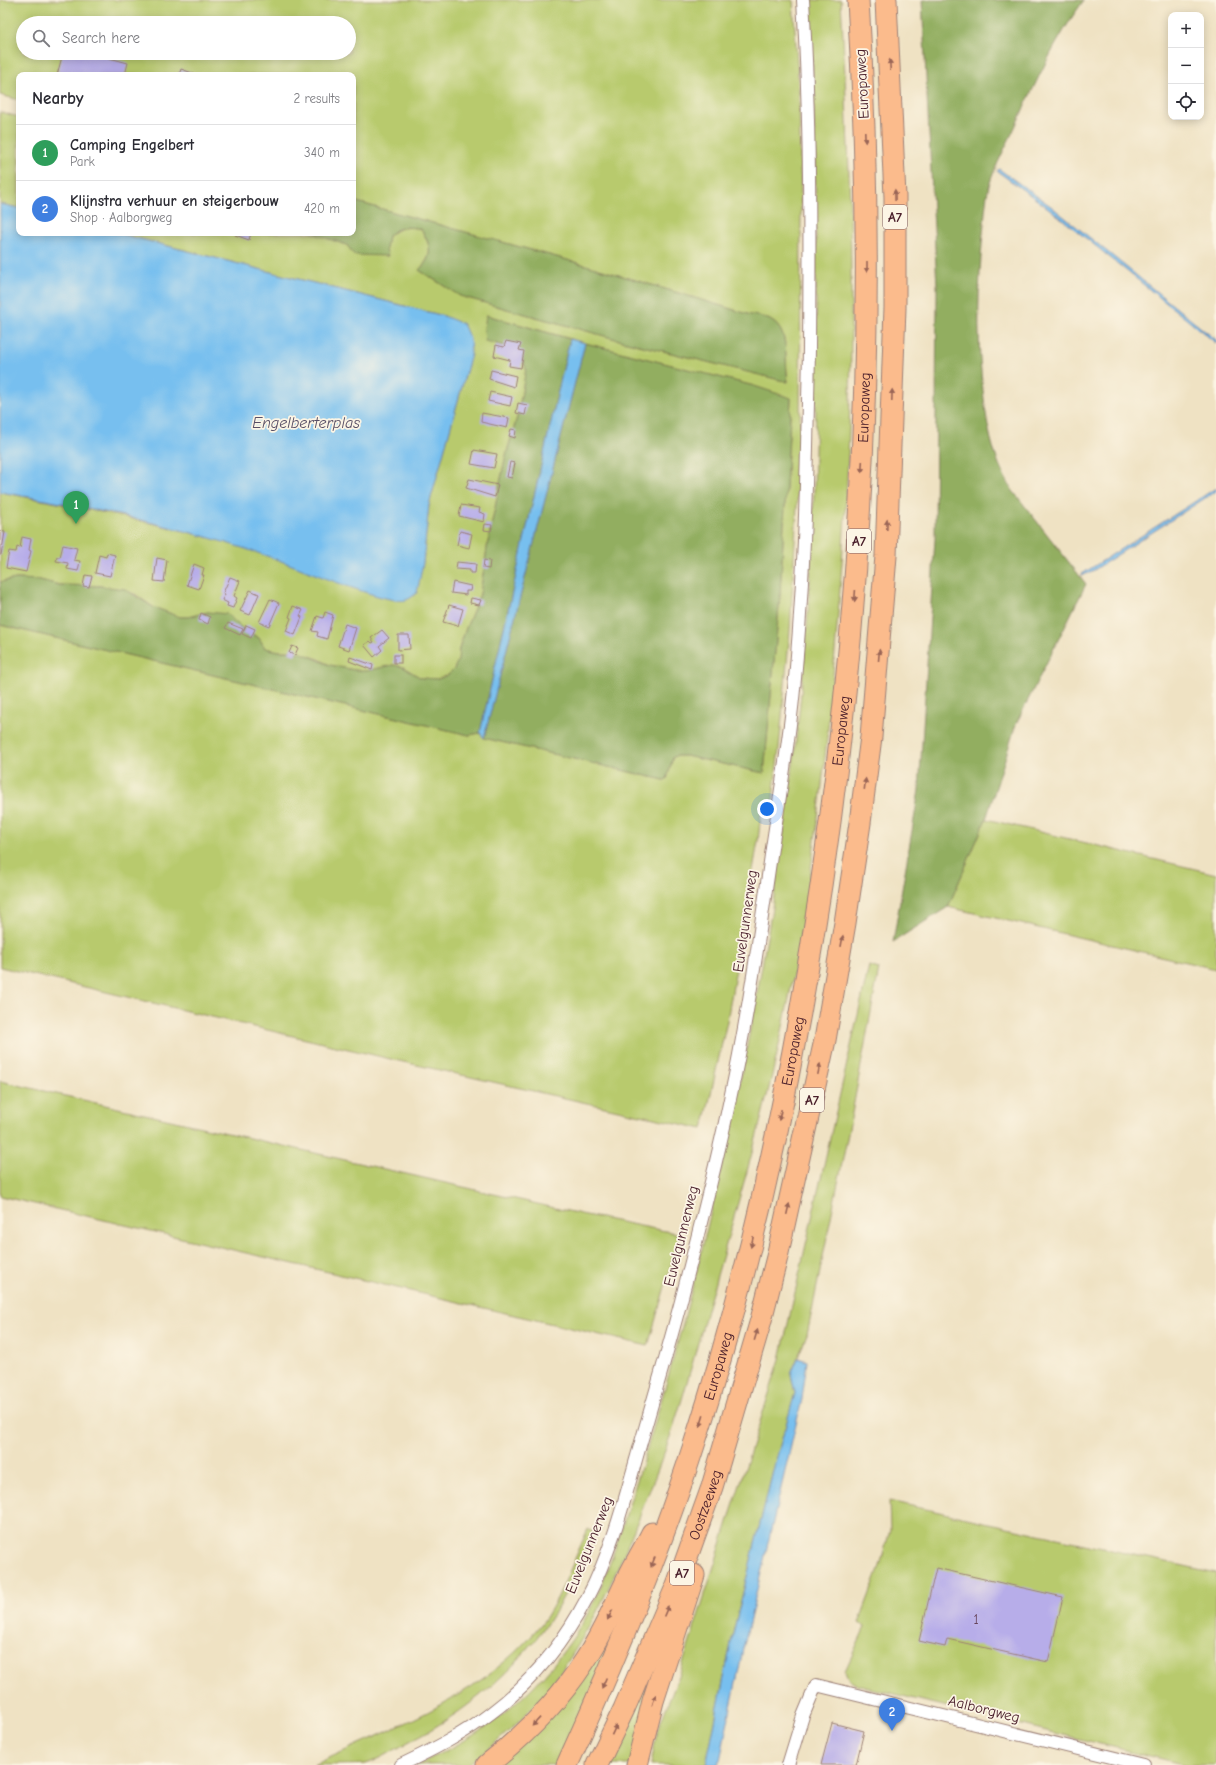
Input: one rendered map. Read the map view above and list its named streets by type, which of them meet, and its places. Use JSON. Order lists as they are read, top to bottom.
{
  "streets": {
    "highway": ["Europaweg", "A7", "Oostzeeweg"],
    "street": ["Euvelgunnerweg", "Aalborgweg"]
  },
  "crossings": [
    ["Europaweg", "A7"],
    ["Europaweg", "Oostzeeweg"],
    ["A7", "Oostzeeweg"]
  ],
  "water": ["Engelberterplas"],
  "house_numbers": ["1"],
  "page": {
    "map_buttons": ["+", "−"],
    "search": "Search here",
    "heading": ["Nearby", "2 results"],
    "list": [
      {
        "mark": "1",
        "name": "Camping Engelbert",
        "note": "Park",
        "value": "340 m"
      },
      {
        "mark": "2",
        "name": "Klijnstra verhuur en steigerbouw",
        "note": "Shop · Aalborgweg",
        "value": "420 m"
      }
    ],
    "pins": ["1", "2"]
  }
}
